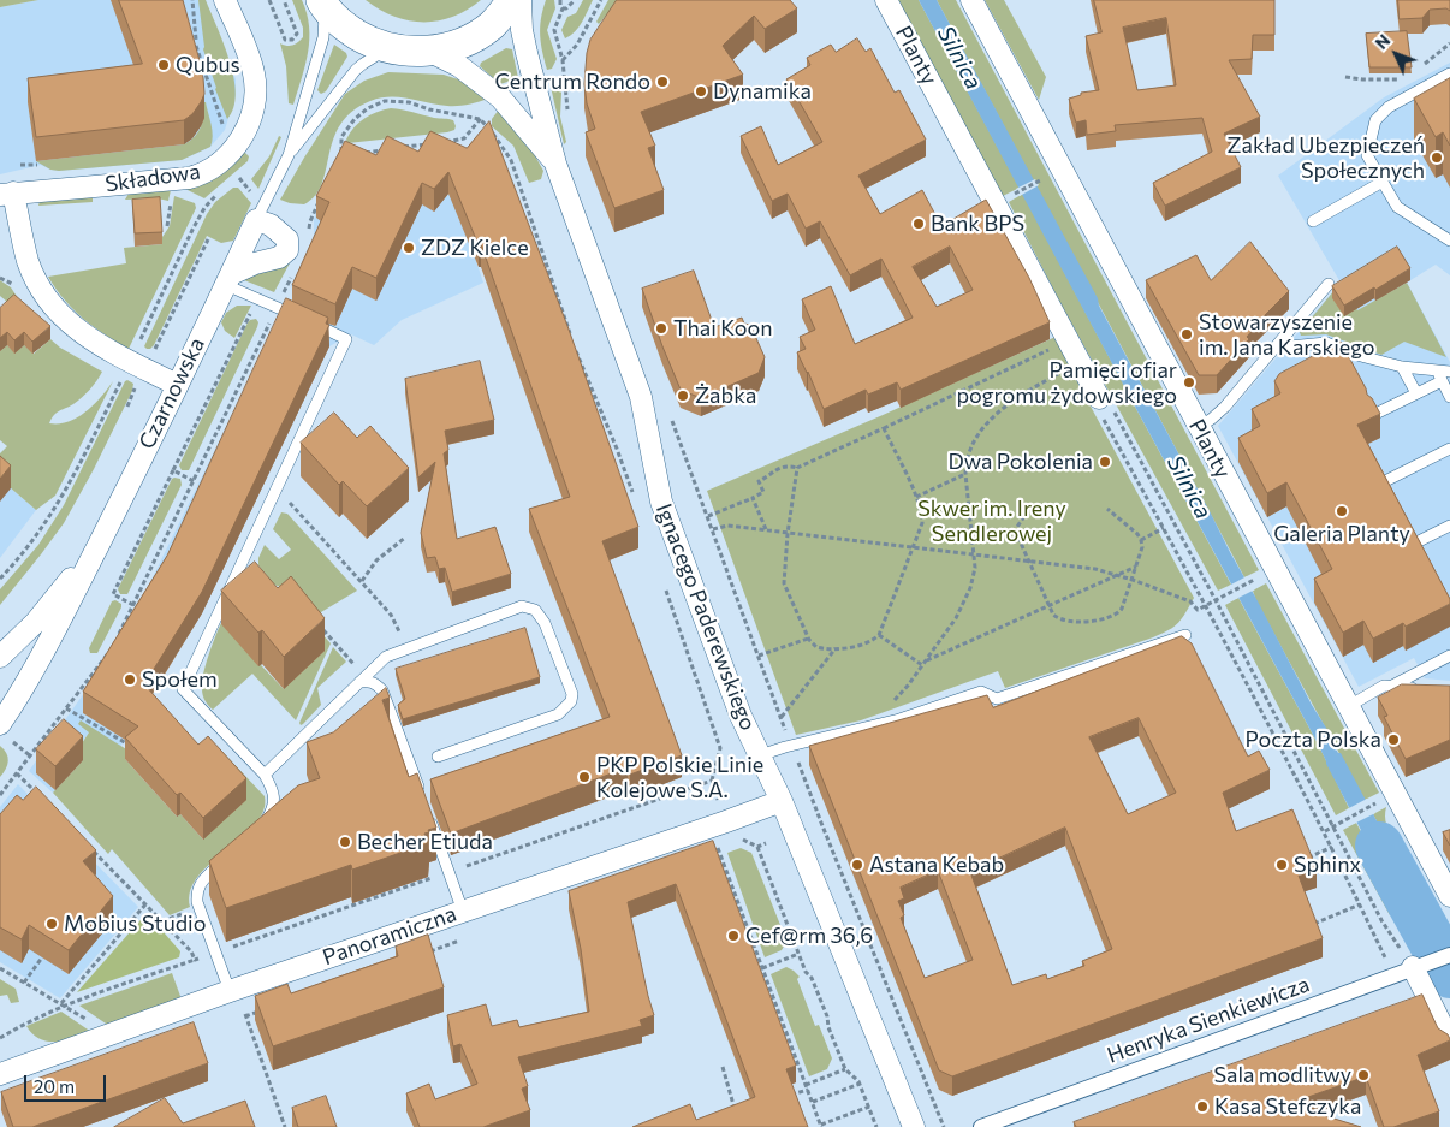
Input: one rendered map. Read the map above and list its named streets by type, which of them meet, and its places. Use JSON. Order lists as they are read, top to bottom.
{
  "streets": {
    "street": [
      "Planty",
      "Składowa",
      "Czarnowska",
      "Ignacego Paderewskiego",
      "Panoramiczna",
      "Henryka Sienkiewicza"
    ]
  },
  "crossings": [
    ["Składowa", "Czarnowska"],
    ["Ignacego Paderewskiego", "Panoramiczna"]
  ],
  "water": ["Silnica"],
  "parks": ["Skwer im. Ireny Sendlerowej"],
  "places": [
    "Qubus",
    "Centrum Rondo",
    "Dynamika",
    "Zakład Ubezpieczeń Społecznych",
    "Bank BPS",
    "ZDZ Kielce",
    "Thai Koon",
    "Stowarzyszenie im. Jana Karskiego",
    "Pamięci ofiar pogromu żydowskiego",
    "Żabka",
    "Dwa Pokolenia",
    "Galeria Planty",
    "Społem",
    "Poczta Polska",
    "PKP Polskie Linie Kolejowe S.A.",
    "Becher Etiuda",
    "Astana Kebab",
    "Sphinx",
    "Mobius Studio",
    "Cef@rm 36,6",
    "Sala modlitwy",
    "Kasa Stefczyka"
  ],
  "scale_bar": "20 m",
  "north": "top left"
}
